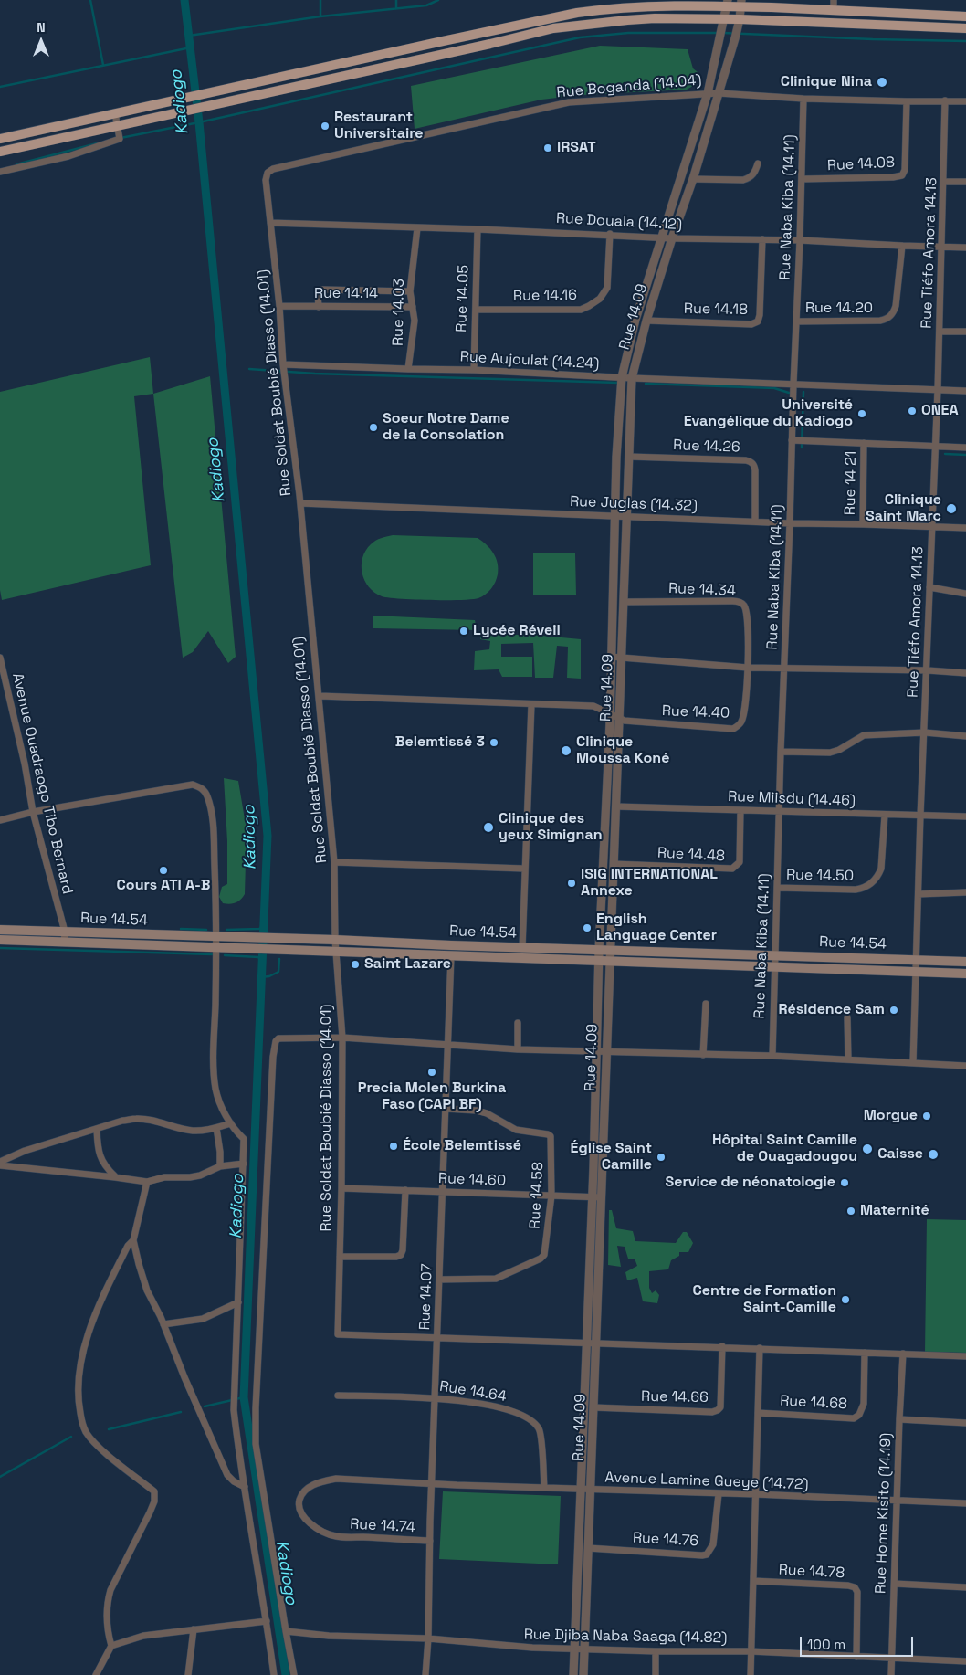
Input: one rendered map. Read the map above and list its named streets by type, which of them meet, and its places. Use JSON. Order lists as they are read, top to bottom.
{
  "streets": {
    "main road": ["Rue 14.54"],
    "street": [
      "Rue Boganda (14.04)",
      "Rue 14.08",
      "Rue Naba Kiba (14.11)",
      "Rue Douala (14.12)",
      "Rue Tiéfo Amora 14.13",
      "Rue 14.14",
      "Rue 14.16",
      "Rue 14.05",
      "Rue 14.20",
      "Rue 14.18",
      "Rue 14.03",
      "Rue 14.09",
      "Rue Aujoulat (14.24)",
      "Rue Soldat Boubié Diasso (14.01)",
      "Rue 14.26",
      "Rue 14 21",
      "Rue Juglas (14.32)",
      "Rue 14.34",
      "Rue 14.40",
      "Avenue Ouadraogo Tibo Bernard",
      "Rue Miisdu (14.46)",
      "Rue 14.48",
      "Rue 14.50",
      "Rue 14.60",
      "Rue 14.58",
      "Rue 14.07",
      "Rue 14.64",
      "Rue 14.66",
      "Rue 14.68",
      "Avenue Lamine Gueye (14.72)",
      "Rue Home Kisito (14.19)",
      "Rue 14.74",
      "Rue 14.76",
      "Rue 14.78",
      "Rue Djiba Naba Saaga (14.82)"
    ]
  },
  "crossings": [
    ["Rue Boganda (14.04)", "Rue 14.08"],
    ["Rue Boganda (14.04)", "Rue Naba Kiba (14.11)"],
    ["Rue Boganda (14.04)", "Rue Tiéfo Amora 14.13"],
    ["Rue Boganda (14.04)", "Rue 14.09"],
    ["Rue Boganda (14.04)", "Rue Soldat Boubié Diasso (14.01)"],
    ["Rue 14.08", "Rue Naba Kiba (14.11)"],
    ["Rue Naba Kiba (14.11)", "Rue Douala (14.12)"],
    ["Rue Naba Kiba (14.11)", "Rue 14.20"],
    ["Rue Naba Kiba (14.11)", "Rue Aujoulat (14.24)"],
    ["Rue Naba Kiba (14.11)", "Rue Juglas (14.32)"],
    ["Rue Naba Kiba (14.11)", "Rue Miisdu (14.46)"],
    ["Rue Naba Kiba (14.11)", "Rue 14.50"],
    ["Rue Naba Kiba (14.11)", "Rue 14.54"],
    ["Rue Douala (14.12)", "Rue Tiéfo Amora 14.13"],
    ["Rue Douala (14.12)", "Rue 14.16"],
    ["Rue Douala (14.12)", "Rue 14.05"],
    ["Rue Douala (14.12)", "Rue 14.20"],
    ["Rue Douala (14.12)", "Rue 14.18"],
    ["Rue Douala (14.12)", "Rue 14.03"],
    ["Rue Douala (14.12)", "Rue 14.09"],
    ["Rue Douala (14.12)", "Rue Soldat Boubié Diasso (14.01)"],
    ["Rue Tiéfo Amora 14.13", "Rue Aujoulat (14.24)"],
    ["Rue Tiéfo Amora 14.13", "Rue Juglas (14.32)"],
    ["Rue Tiéfo Amora 14.13", "Rue Miisdu (14.46)"],
    ["Rue Tiéfo Amora 14.13", "Rue 14.54"],
    ["Rue 14.14", "Rue 14.03"],
    ["Rue 14.14", "Rue Soldat Boubié Diasso (14.01)"],
    ["Rue 14.16", "Rue 14.05"],
    ["Rue 14.05", "Rue Aujoulat (14.24)"],
    ["Rue 14.18", "Rue 14.09"],
    ["Rue 14.03", "Rue Aujoulat (14.24)"],
    ["Rue 14.09", "Rue Aujoulat (14.24)"],
    ["Rue 14.09", "Rue 14.26"],
    ["Rue 14.09", "Rue Juglas (14.32)"],
    ["Rue 14.09", "Rue 14.34"],
    ["Rue 14.09", "Rue 14.40"],
    ["Rue 14.09", "Rue Miisdu (14.46)"],
    ["Rue 14.09", "Rue 14.48"],
    ["Rue 14.09", "Rue 14.54"],
    ["Rue 14.09", "Rue 14.60"],
    ["Rue 14.09", "Rue 14.66"],
    ["Rue 14.09", "Avenue Lamine Gueye (14.72)"],
    ["Rue 14.09", "Rue 14.76"],
    ["Rue 14.09", "Rue Djiba Naba Saaga (14.82)"],
    ["Rue Aujoulat (14.24)", "Rue Soldat Boubié Diasso (14.01)"],
    ["Rue Soldat Boubié Diasso (14.01)", "Rue Juglas (14.32)"],
    ["Rue Soldat Boubié Diasso (14.01)", "Rue 14.54"],
    ["Rue Soldat Boubié Diasso (14.01)", "Rue 14.60"],
    ["Rue Soldat Boubié Diasso (14.01)", "Rue 14.07"],
    ["Rue 14.26", "Rue Juglas (14.32)"],
    ["Rue 14 21", "Rue Juglas (14.32)"],
    ["Rue 14.34", "Rue 14.40"],
    ["Avenue Ouadraogo Tibo Bernard", "Rue 14.54"],
    ["Rue Miisdu (14.46)", "Rue 14.48"],
    ["Rue Miisdu (14.46)", "Rue 14.50"],
    ["Rue 14.54", "Rue 14.07"],
    ["Rue 14.60", "Rue 14.58"],
    ["Rue 14.60", "Rue 14.07"],
    ["Rue 14.58", "Rue 14.07"],
    ["Rue 14.07", "Rue 14.64"],
    ["Rue 14.07", "Avenue Lamine Gueye (14.72)"],
    ["Rue 14.07", "Rue 14.74"],
    ["Rue 14.07", "Rue Djiba Naba Saaga (14.82)"],
    ["Rue 14.64", "Avenue Lamine Gueye (14.72)"],
    ["Avenue Lamine Gueye (14.72)", "Rue Home Kisito (14.19)"],
    ["Avenue Lamine Gueye (14.72)", "Rue 14.74"],
    ["Avenue Lamine Gueye (14.72)", "Rue 14.76"],
    ["Rue Home Kisito (14.19)", "Rue Djiba Naba Saaga (14.82)"],
    ["Rue 14.78", "Rue Djiba Naba Saaga (14.82)"]
  ],
  "water": ["Kadiogo"],
  "places": [
    "Clinique Nina",
    "Restaurant Universitaire",
    "IRSAT",
    "ONEA",
    "Université Evangélique du Kadiogo",
    "Soeur Notre Dame de la Consolation",
    "Clinique Saint Marc",
    "Lycée Réveil",
    "Belemtissé 3",
    "Clinique Moussa Koné",
    "Clinique des yeux Simignan",
    "Cours ATI A-B",
    "ISIG INTERNATIONAL Annexe",
    "English Language Center",
    "Saint Lazare",
    "Résidence Sam",
    "Precia Molen Burkina Faso (CAPI BF)",
    "Morgue",
    "École Belemtissé",
    "Hôpital Saint Camille de Ouagadougou",
    "Caisse",
    "Église Saint Camille",
    "Service de néonatologie",
    "Maternité",
    "Centre de Formation Saint-Camille"
  ],
  "scale_bar": "100 m",
  "north": "top"
}
